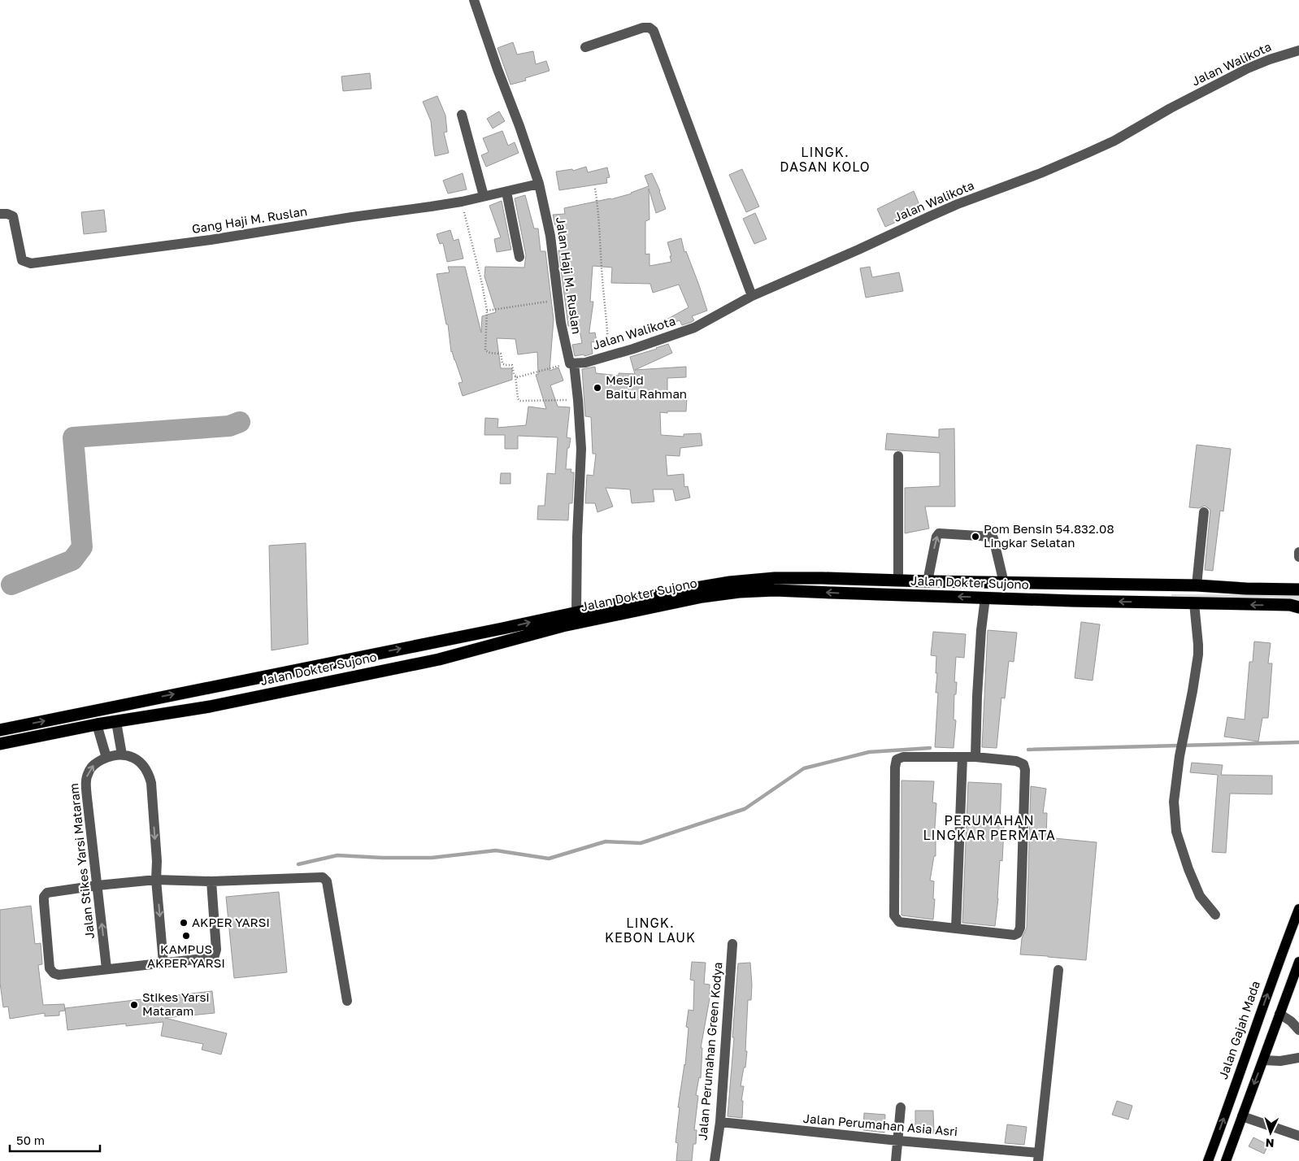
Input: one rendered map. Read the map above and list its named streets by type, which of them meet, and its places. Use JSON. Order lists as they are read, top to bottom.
{
  "streets": {
    "highway": ["Jalan Dokter Sujono"],
    "main road": ["Jalan Gajah Mada"],
    "street": [
      "Jalan Walikota",
      "Gang Haji M. Ruslan",
      "Jalan Haji M. Ruslan",
      "Jalan Stikes Yarsi Mataram",
      "Jalan Perumahan Green Kodya",
      "Jalan Perumahan Asia Asri"
    ]
  },
  "crossings": [
    ["Jalan Walikota", "Jalan Haji M. Ruslan"],
    ["Gang Haji M. Ruslan", "Jalan Haji M. Ruslan"],
    ["Jalan Perumahan Green Kodya", "Jalan Perumahan Asia Asri"]
  ],
  "districts": ["LINGK. DASAN KOLO", "PERUMAHAN LINGKAR PERMATA", "LINGK. KEBON LAUK"],
  "places": [
    "Mesjid Baitu Rahman",
    "Pom Bensin 54.832.08 Lingkar Selatan",
    "AKPER YARSI",
    "KAMPUS AKPER YARSI",
    "Stikes Yarsi Mataram"
  ],
  "scale_bar": "50 m",
  "north": "bottom"
}
